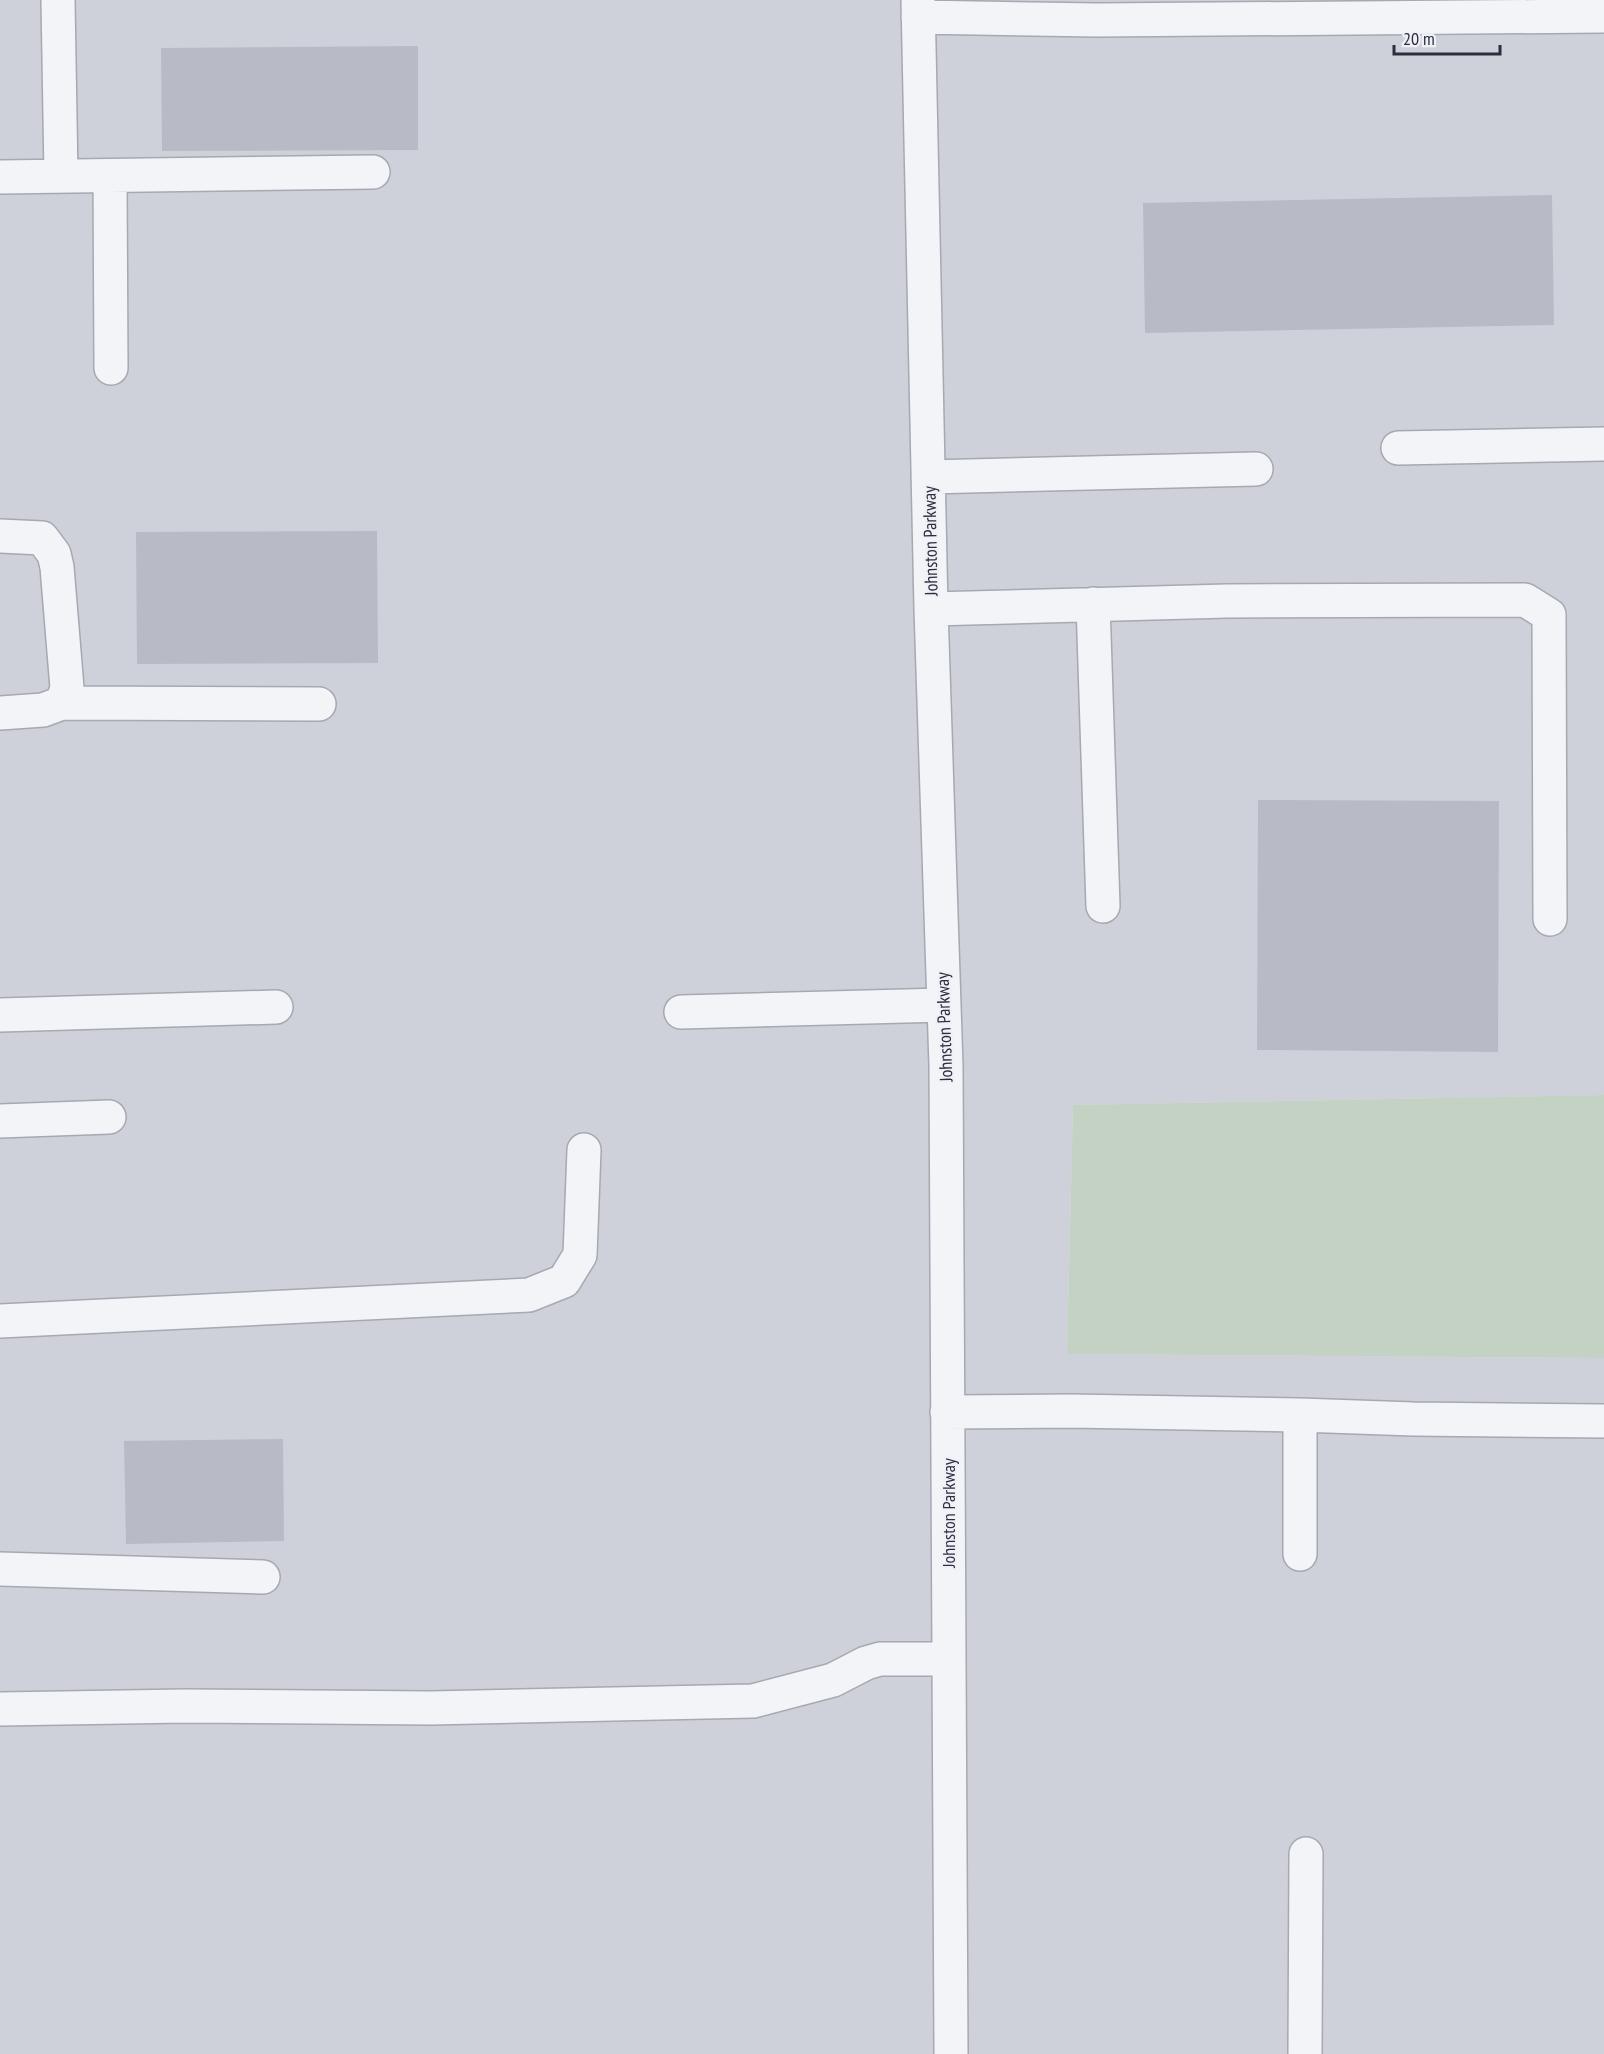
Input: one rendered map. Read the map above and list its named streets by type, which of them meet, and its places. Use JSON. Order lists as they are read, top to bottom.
{
  "streets": {
    "street": ["Johnston Parkway"]
  },
  "scale_bar": "20 m"
}
